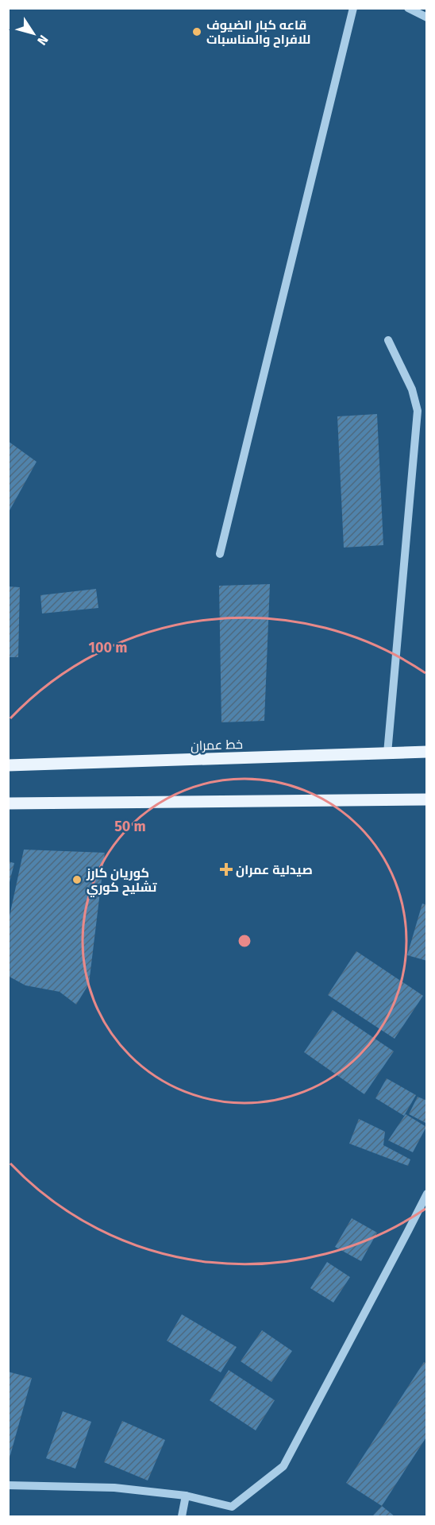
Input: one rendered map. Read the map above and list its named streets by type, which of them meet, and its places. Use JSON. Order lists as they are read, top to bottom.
{
  "streets": {
    "main road": ["خط عمران"]
  },
  "places": {
    "other": ["قاعه كبار الضيوف للافراح والمناسبات", "كوريان كارز تشليح كوري"],
    "health": ["صيدلية عمران"]
  },
  "north": "bottom right",
  "rings": ["100 m", "50 m"]
}
